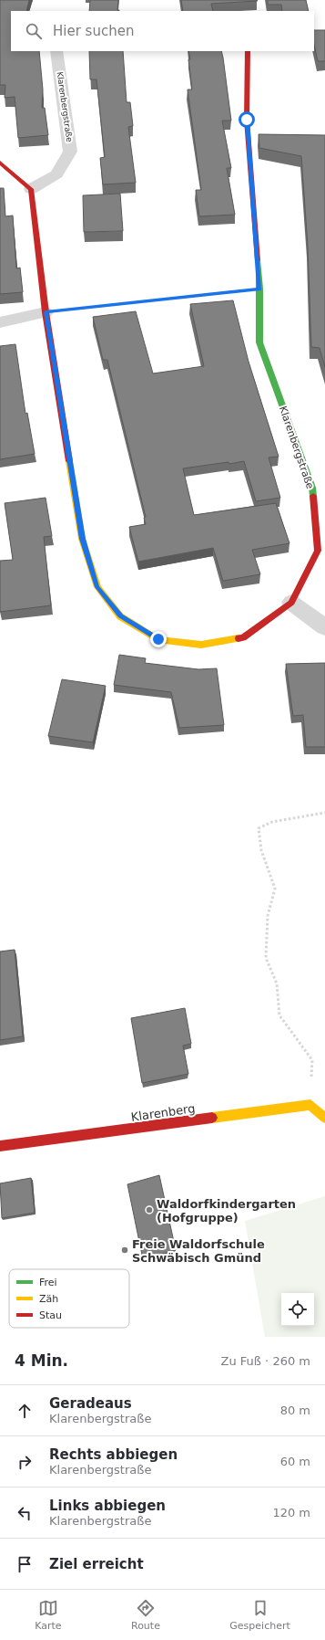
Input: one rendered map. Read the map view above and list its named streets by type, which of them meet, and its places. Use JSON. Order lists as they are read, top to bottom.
{
  "streets": {
    "street": ["Klarenbergstraße", "Klarenberg"]
  },
  "places": ["Waldorfkindergarten (Hofgruppe)", "Freie Waldorfschule Schwäbisch Gmünd"],
  "legend": ["Frei", "Zäh", "Stau"],
  "page": {
    "search": "Hier suchen",
    "heading": ["4 Min.", "Zu Fuß · 260 m"],
    "list": [
      ["Geradeaus", "Klarenbergstraße", "80 m"],
      ["Rechts abbiegen", "Klarenbergstraße", "60 m"],
      ["Links abbiegen", "Klarenbergstraße", "120 m"],
      "Ziel erreicht"
    ],
    "nav": ["Karte", "Route", "Gespeichert"]
  }
}
